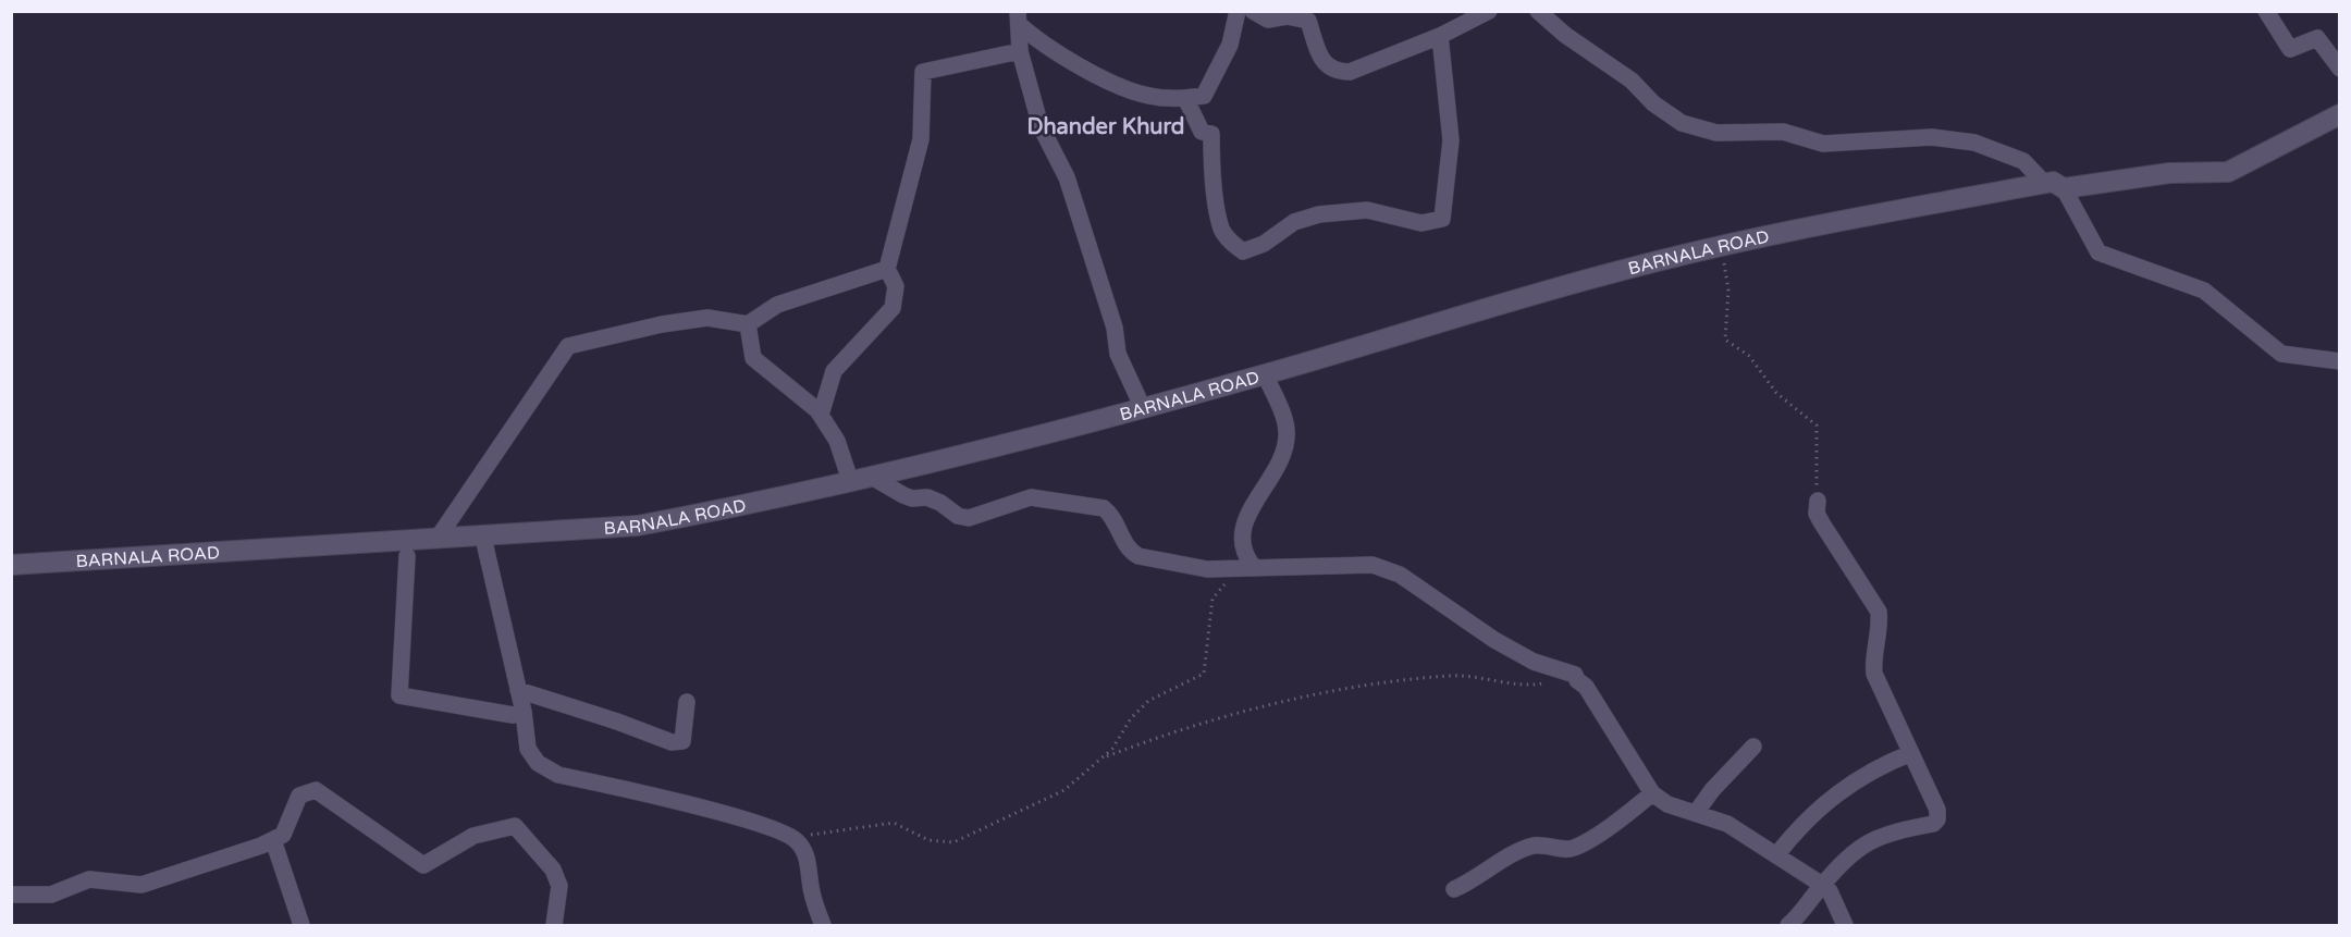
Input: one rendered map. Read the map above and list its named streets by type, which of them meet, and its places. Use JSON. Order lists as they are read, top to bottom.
{
  "streets": {
    "main road": ["BARNALA ROAD"]
  },
  "districts": ["Dhander Khurd"]
}
